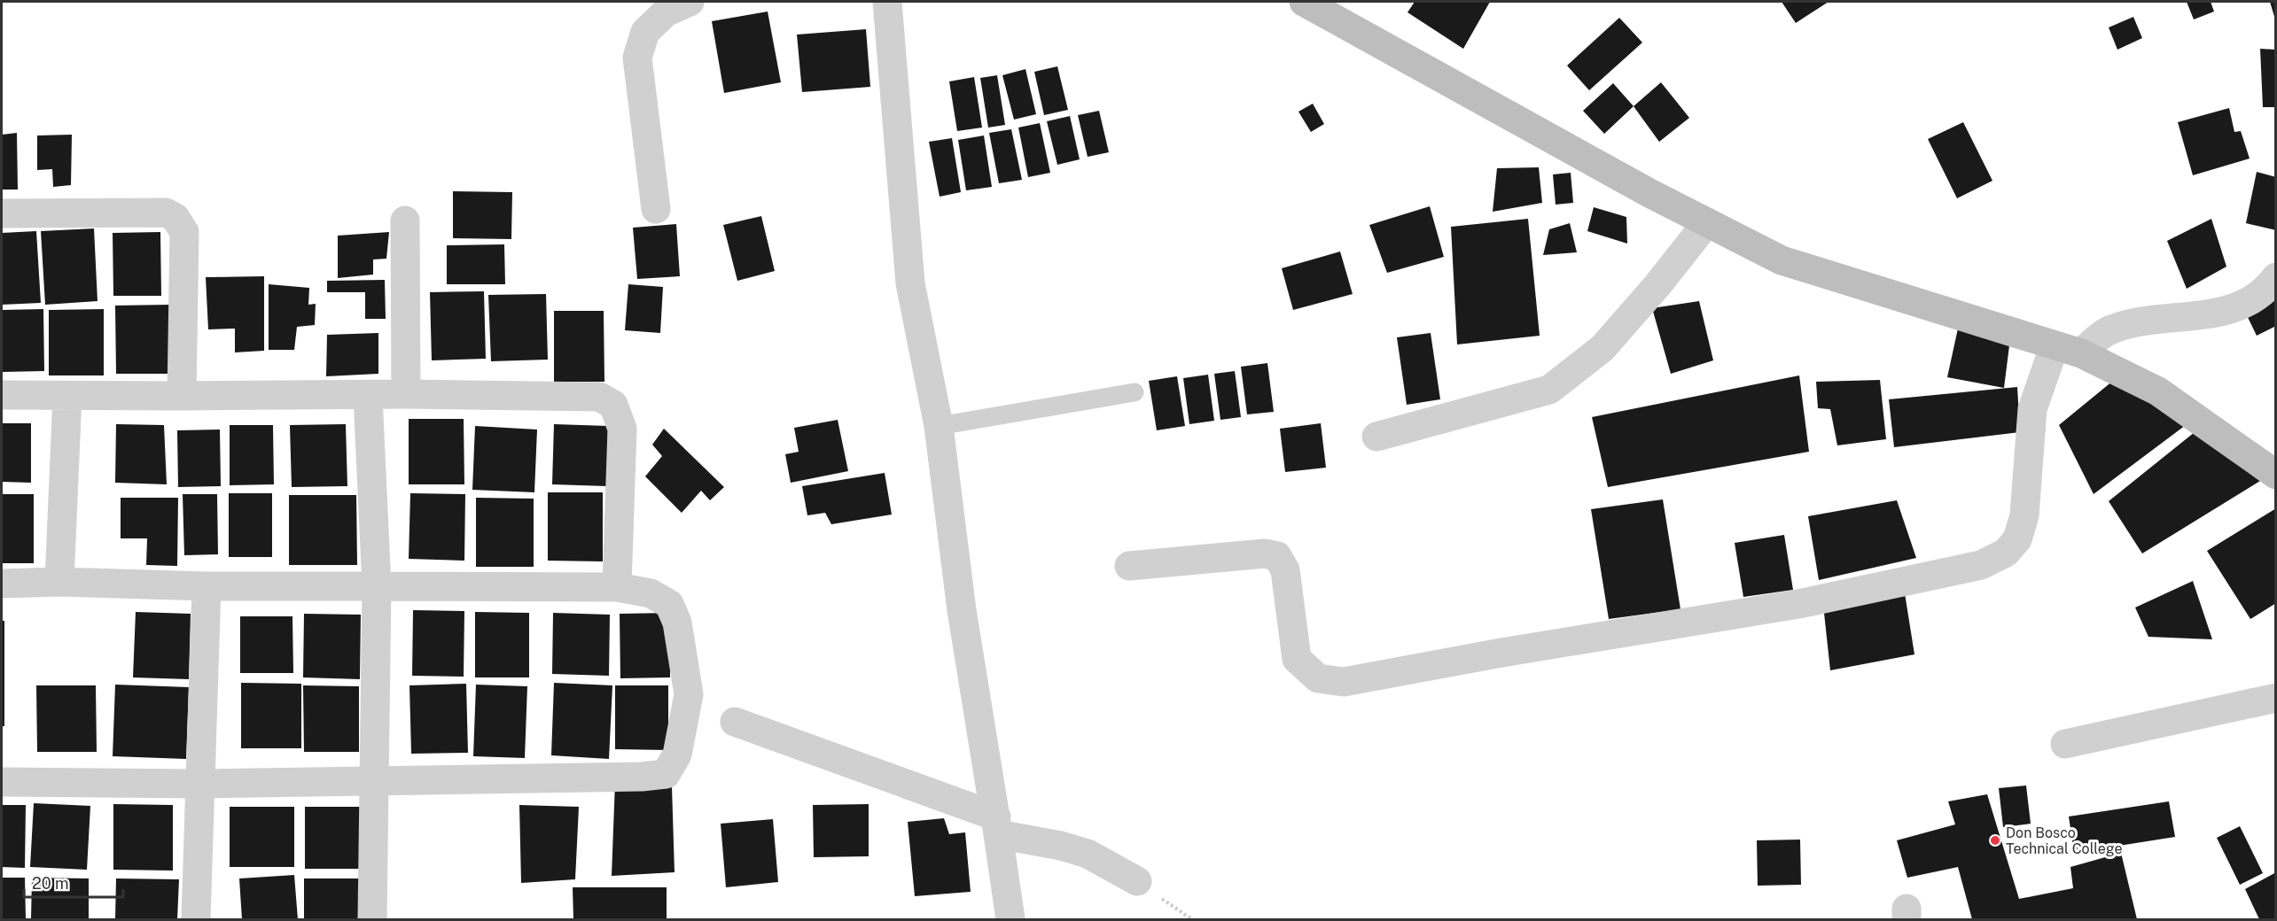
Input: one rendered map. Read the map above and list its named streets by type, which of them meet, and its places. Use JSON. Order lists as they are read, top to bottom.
{
  "places": ["Don Bosco Technical College"],
  "scale_bar": "20 m"
}
